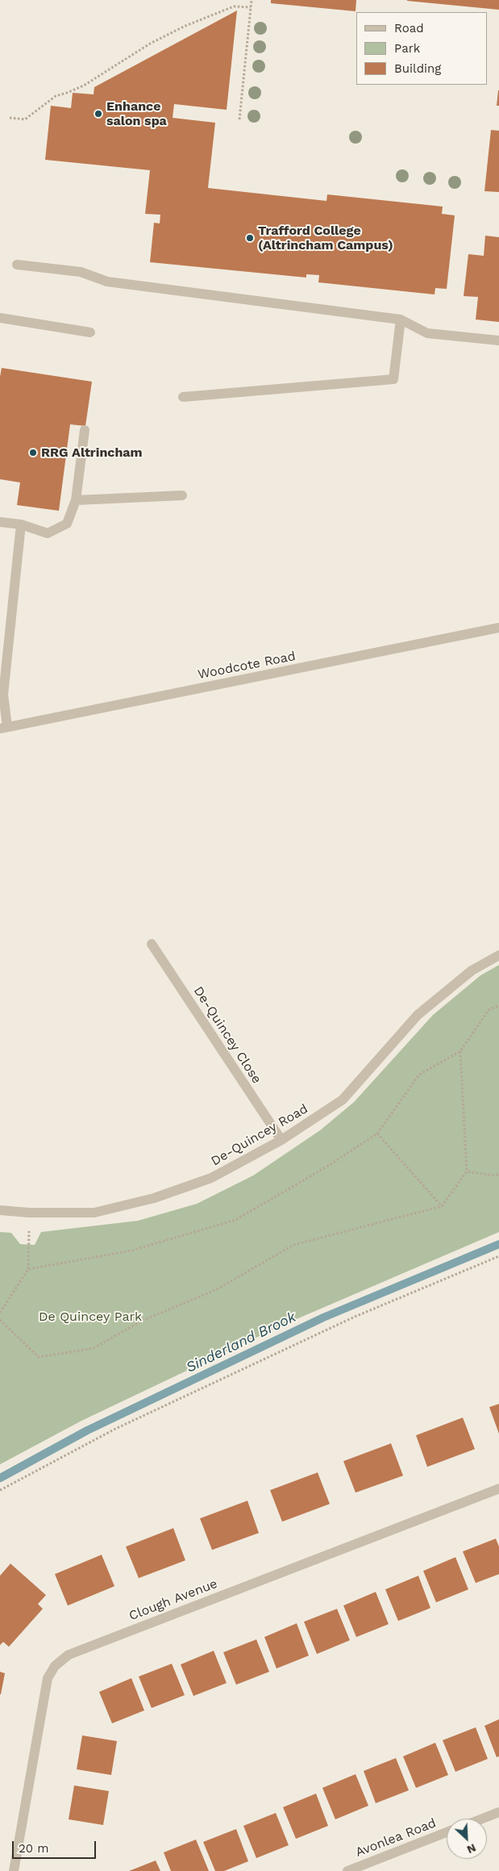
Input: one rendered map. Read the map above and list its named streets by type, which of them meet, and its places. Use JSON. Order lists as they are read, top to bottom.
{
  "streets": {
    "street": [
      "Woodcote Road",
      "De-Quincey Close",
      "De-Quincey Road",
      "Clough Avenue",
      "Avonlea Road"
    ]
  },
  "crossings": [
    ["De-Quincey Close", "De-Quincey Road"]
  ],
  "water": ["Sinderland Brook"],
  "parks": ["De Quincey Park"],
  "places": ["Enhance salon spa", "Trafford College (Altrincham Campus)", "RRG Altrincham"],
  "legend": ["Road", "Park", "Building"],
  "scale_bar": "20 m",
  "north": "bottom right"
}
